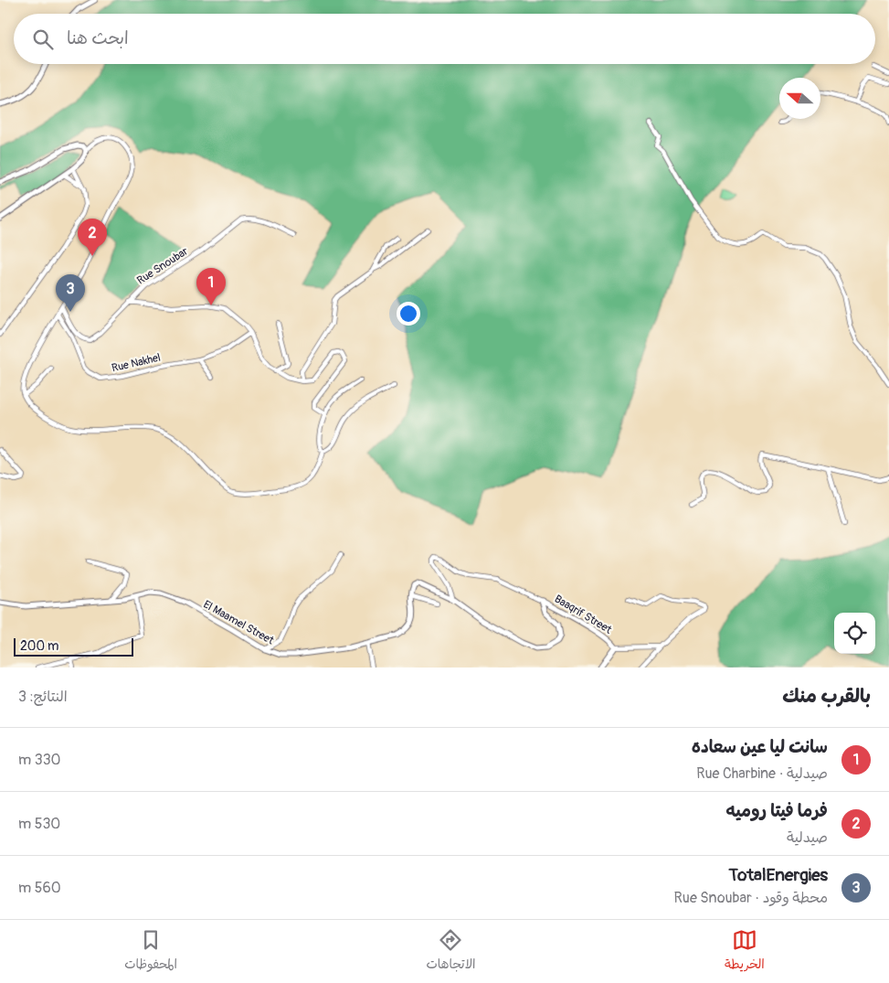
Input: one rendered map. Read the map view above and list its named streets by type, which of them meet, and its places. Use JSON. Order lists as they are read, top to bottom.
{
  "streets": {
    "street": [
      "Rue Snoubar",
      "Rue Nakhel",
      "Baaqrif Street",
      "El Maamel Street"
    ]
  },
  "scale_bar": "200 m",
  "north": "left",
  "page": {
    "search": "ابحث هنا",
    "pins": ["2", "1", "3"],
    "scale": "200 m",
    "heading": ["بالقرب منك", "النتائج: 3"],
    "list": [
      {
        "mark": "1",
        "name": "سانت ليا عين سعاده",
        "note": "صيدلية · Rue Charbine",
        "value": "330 m"
      },
      {
        "mark": "2",
        "name": "فرما فيتا روميه",
        "note": "صيدلية",
        "value": "530 m"
      },
      {
        "mark": "3",
        "name": "TotalEnergies",
        "note": "محطة وقود · Rue Snoubar",
        "value": "560 m"
      }
    ],
    "nav": ["الخريطة", "الاتجاهات", "المحفوظات"]
  }
}
